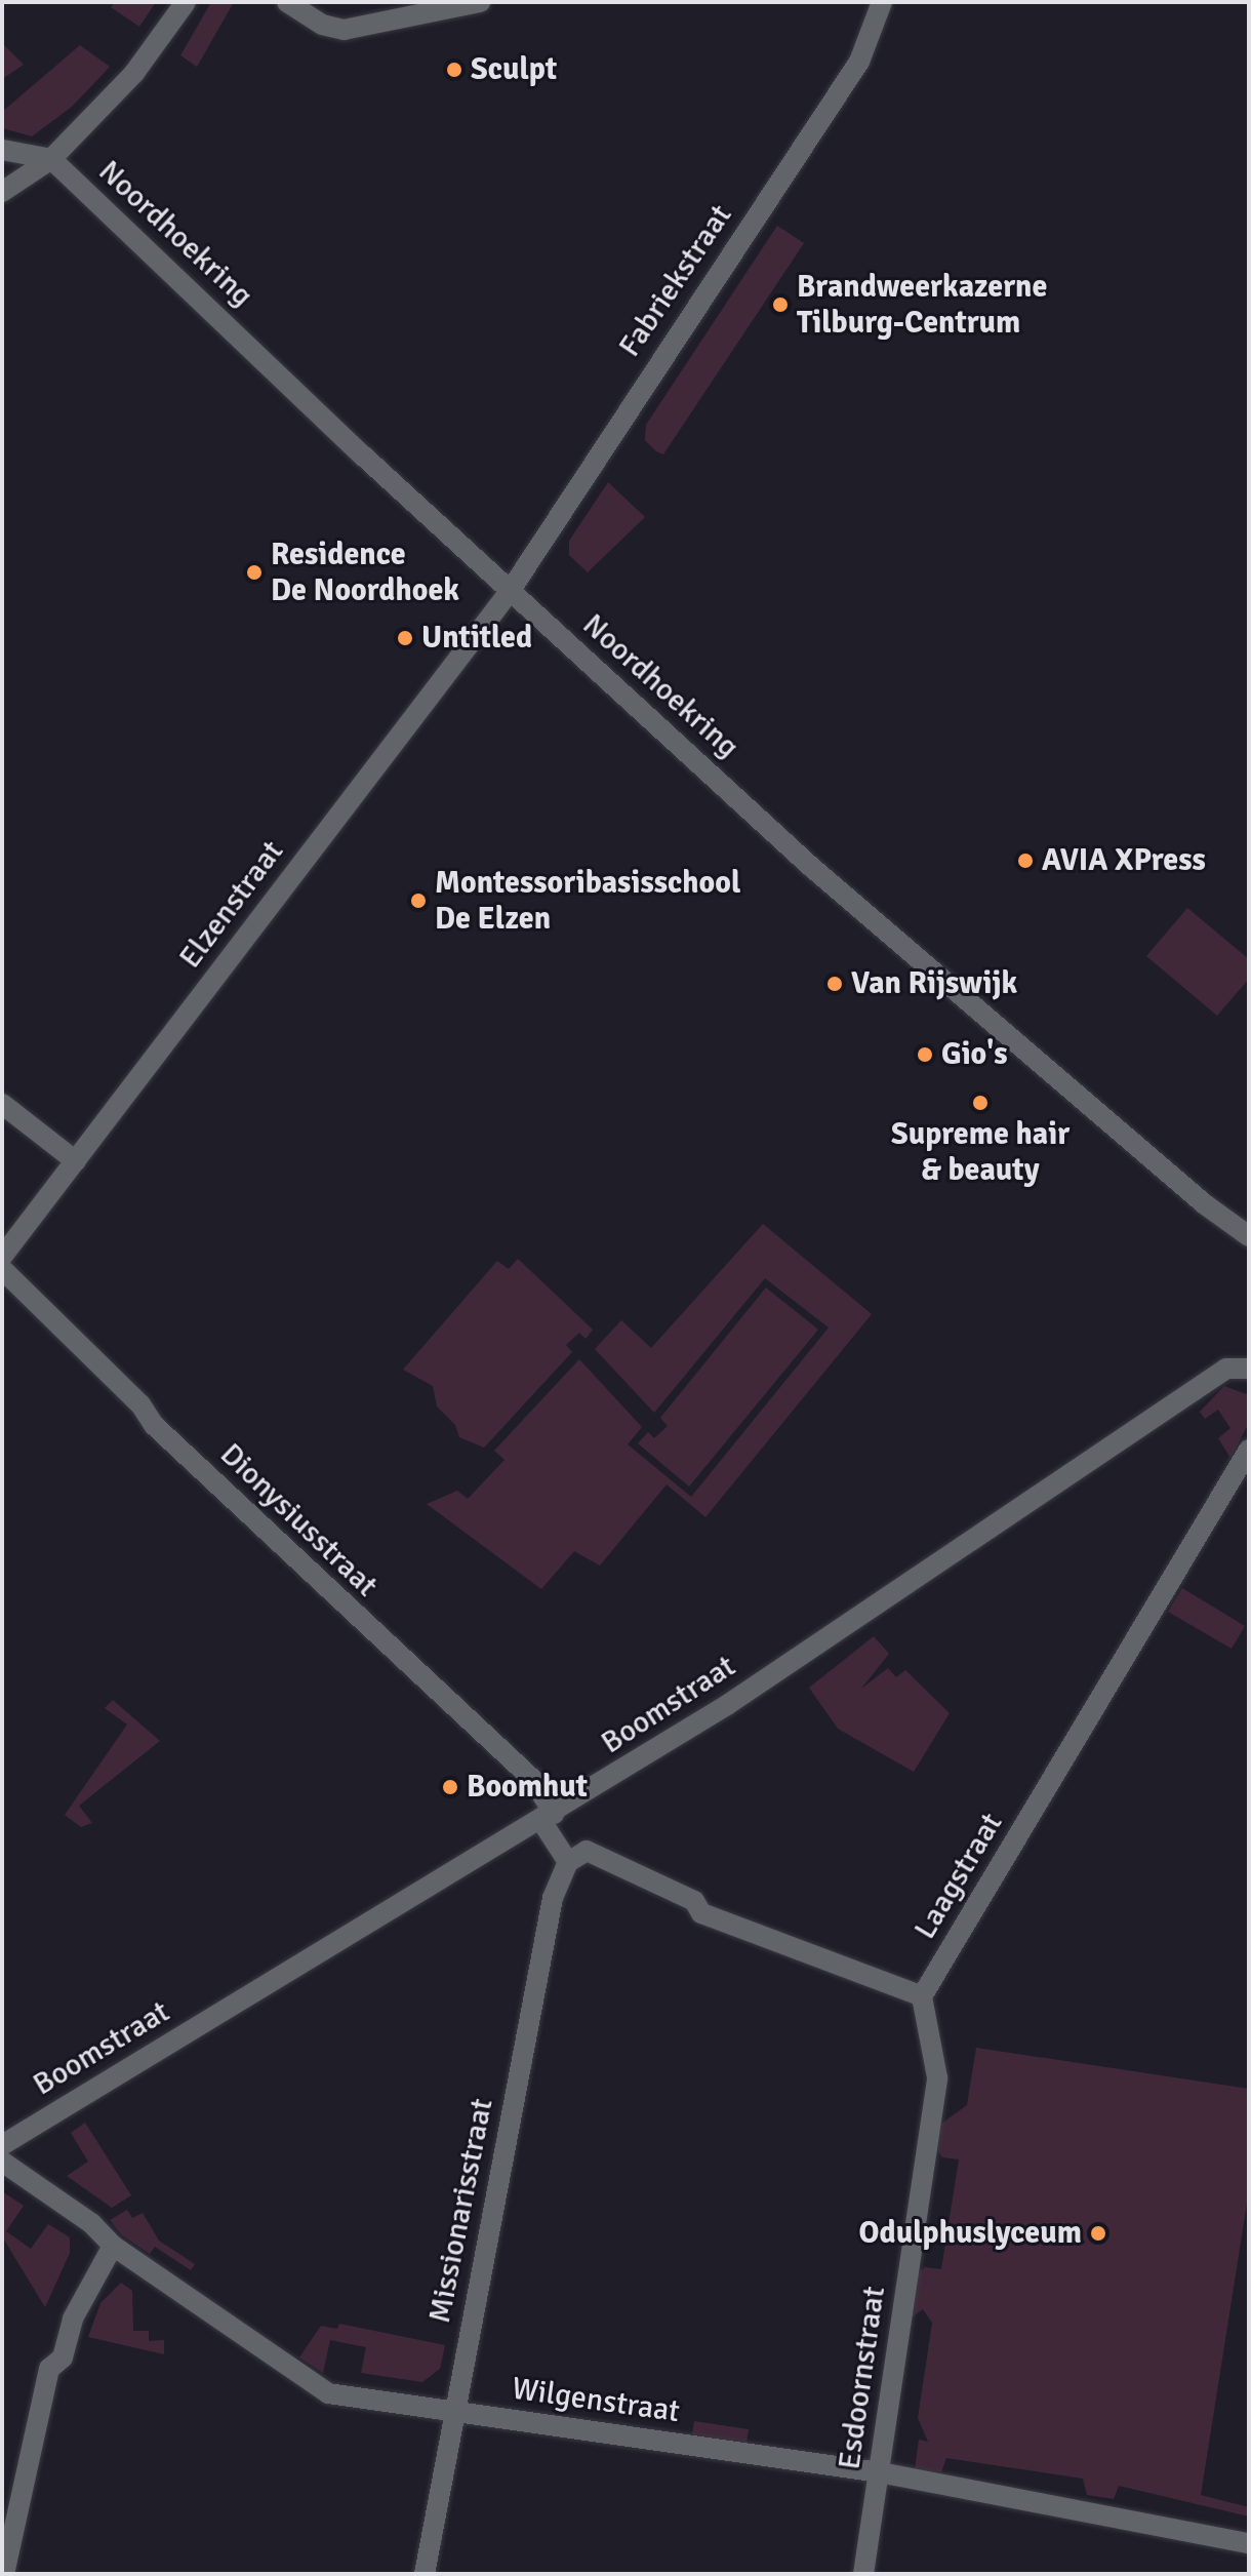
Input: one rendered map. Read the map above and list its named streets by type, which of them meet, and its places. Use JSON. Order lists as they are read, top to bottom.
{
  "streets": {
    "street": [
      "Noordhoekring",
      "Fabriekstraat",
      "Elzenstraat",
      "Dionysiusstraat",
      "Boomstraat",
      "Laagstraat",
      "Missionarisstraat",
      "Esdoornstraat",
      "Wilgenstraat"
    ]
  },
  "crossings": [
    ["Noordhoekring", "Fabriekstraat"],
    ["Noordhoekring", "Elzenstraat"],
    ["Fabriekstraat", "Elzenstraat"],
    ["Dionysiusstraat", "Boomstraat"],
    ["Dionysiusstraat", "Missionarisstraat"],
    ["Laagstraat", "Esdoornstraat"],
    ["Missionarisstraat", "Wilgenstraat"],
    ["Esdoornstraat", "Wilgenstraat"]
  ],
  "places": [
    "Sculpt",
    "Brandweerkazerne Tilburg-Centrum",
    "Residence De Noordhoek",
    "Untitled",
    "AVIA XPress",
    "Montessoribasisschool De Elzen",
    "Van Rijswijk",
    "Gio's",
    "Supreme hair & beauty",
    "Boomhut",
    "Odulphuslyceum"
  ]
}
